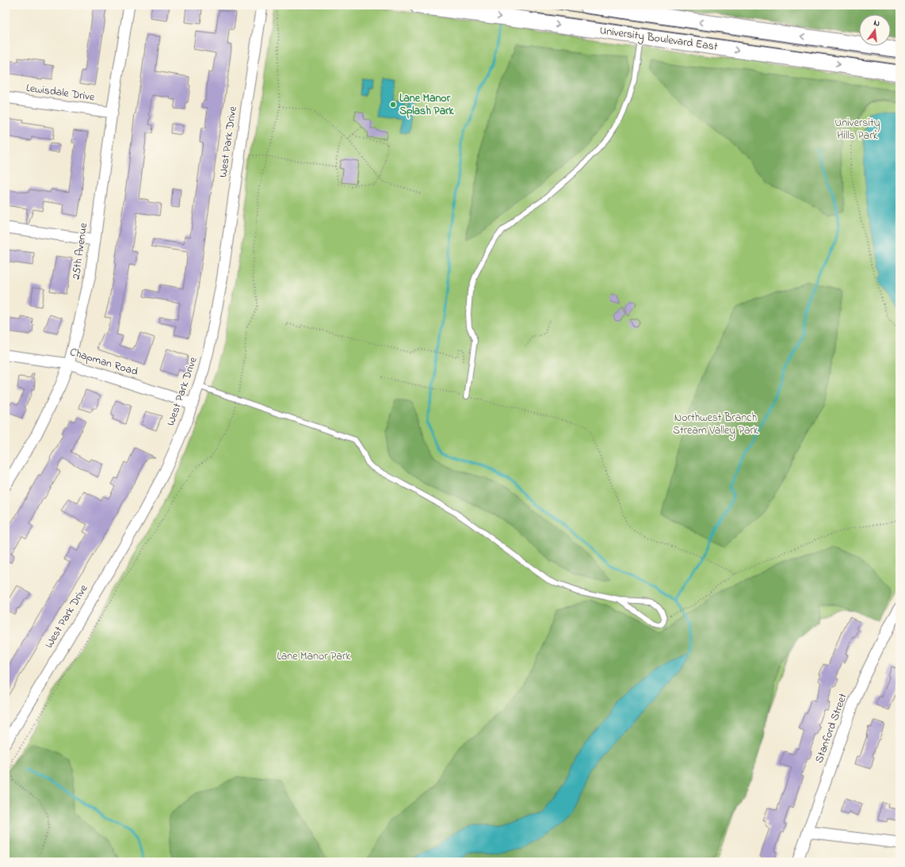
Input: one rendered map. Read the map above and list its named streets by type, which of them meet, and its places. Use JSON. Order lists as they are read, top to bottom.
{
  "streets": {
    "main road": ["University Boulevard East"],
    "street": [
      "Lewisdale Drive",
      "West Park Drive",
      "25th Avenue",
      "Chapman Road",
      "Stanford Street"
    ]
  },
  "crossings": [
    ["Lewisdale Drive", "25th Avenue"],
    ["West Park Drive", "Chapman Road"],
    ["25th Avenue", "Chapman Road"]
  ],
  "parks": ["University Hills Park", "Northwest Branch Stream Valley Park", "Lane Manor Park"],
  "places": ["Lane Manor Splash Park"],
  "north": "top"
}
